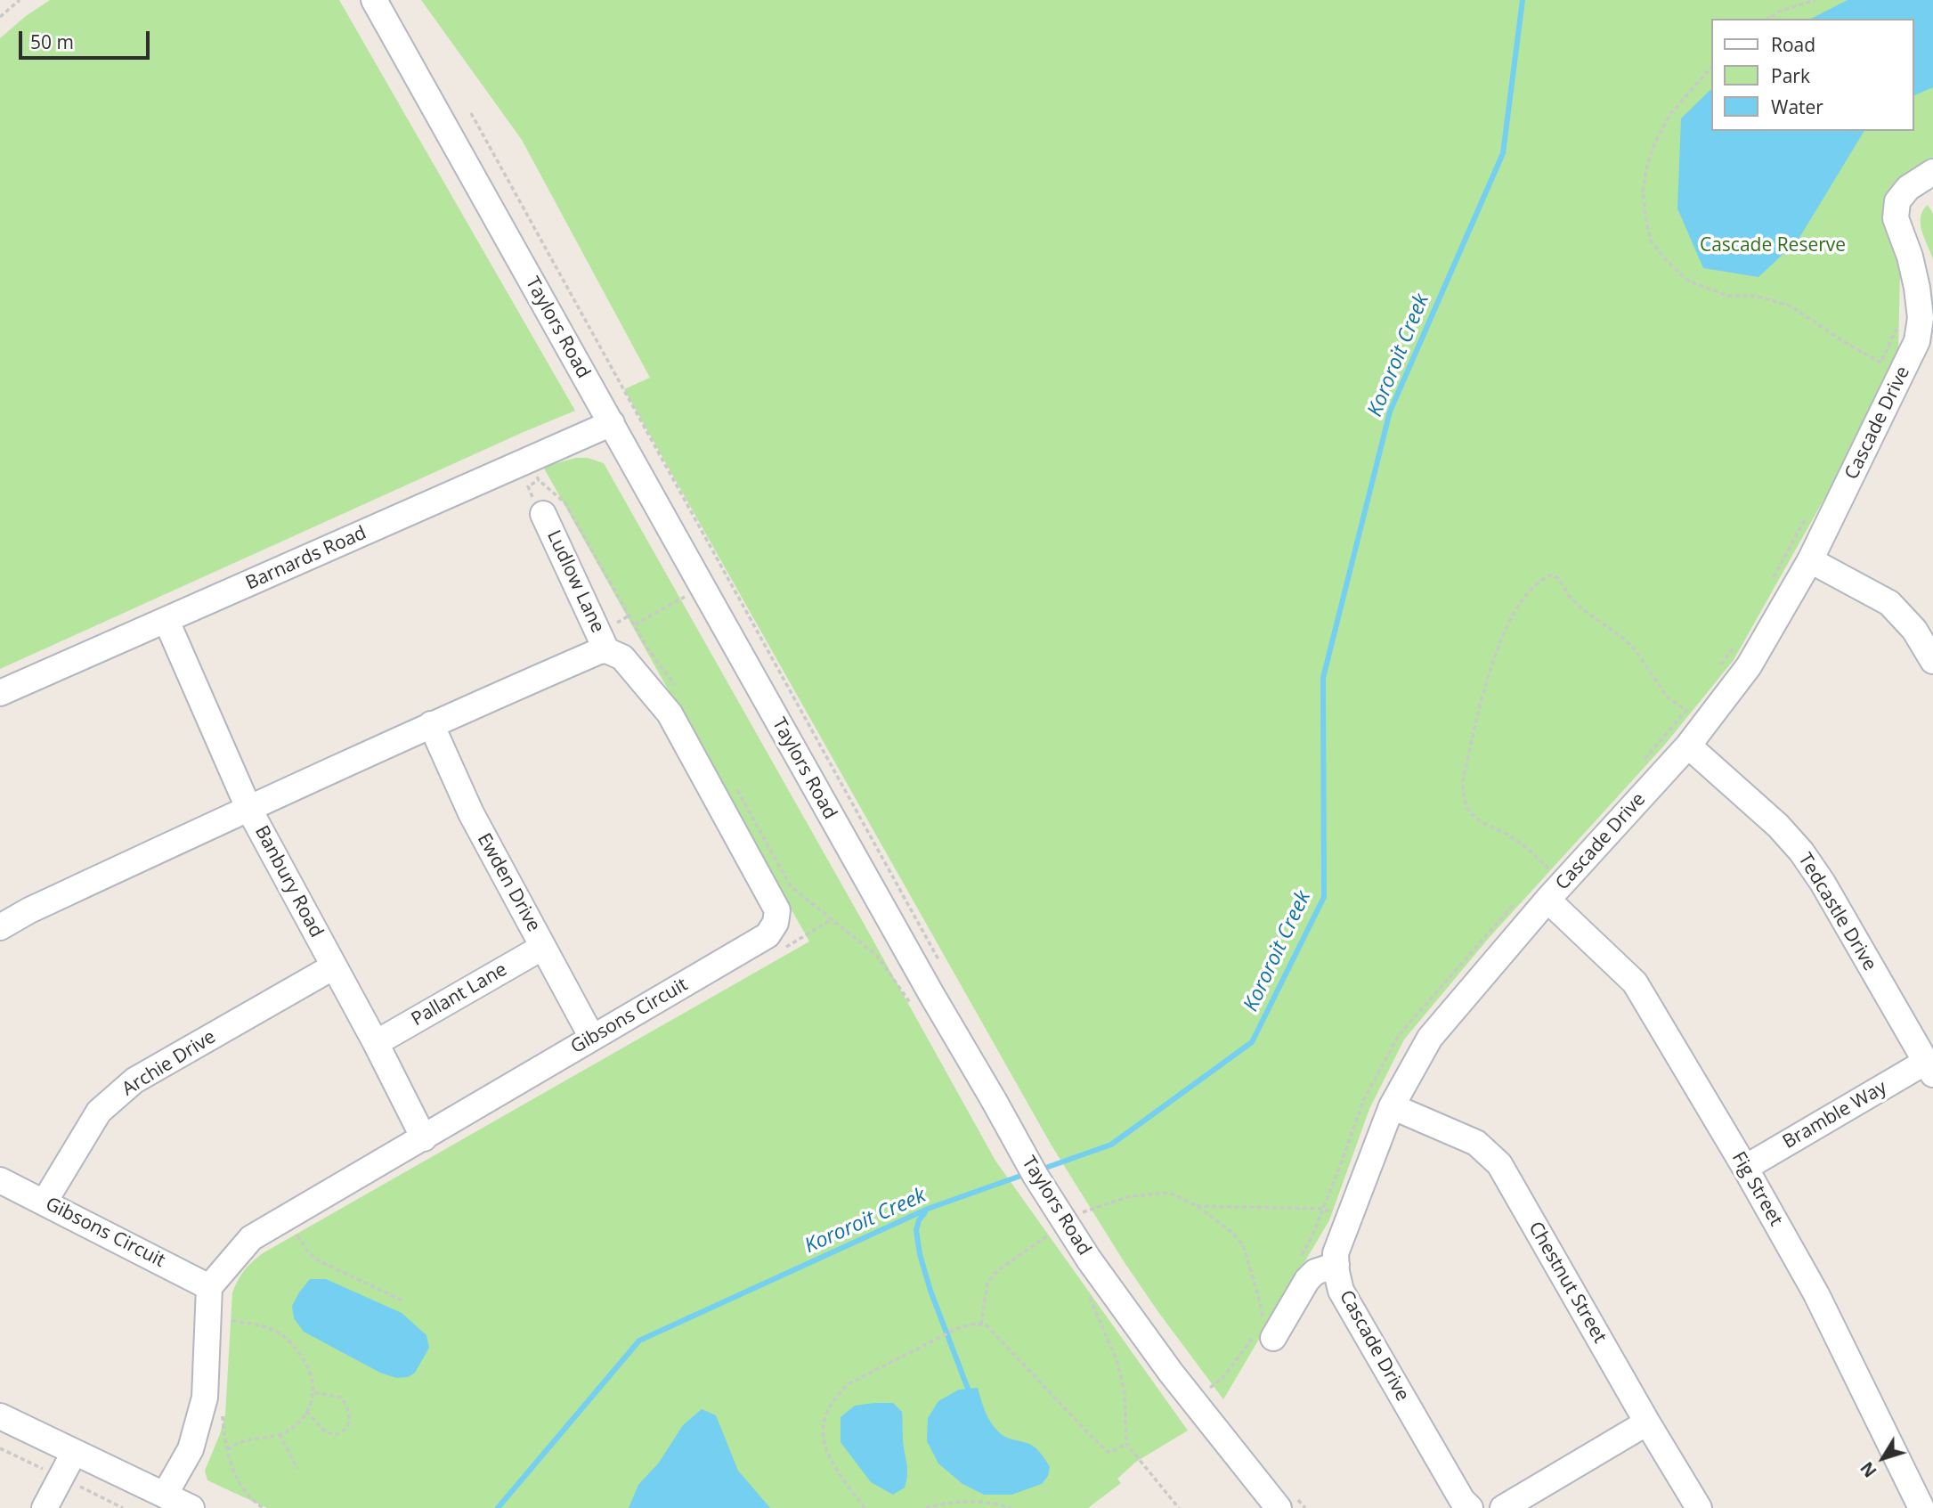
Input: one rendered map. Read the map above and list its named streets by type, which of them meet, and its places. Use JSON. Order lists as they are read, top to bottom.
{
  "streets": {
    "street": [
      "Taylors Road",
      "Cascade Drive",
      "Barnards Road",
      "Ludlow Lane",
      "Banbury Road",
      "Ewden Drive",
      "Tedcastle Drive",
      "Pallant Lane",
      "Gibsons Circuit",
      "Archie Drive",
      "Bramble Way",
      "Fig Street",
      "Chestnut Street"
    ]
  },
  "crossings": [
    ["Taylors Road", "Barnards Road"],
    ["Cascade Drive", "Tedcastle Drive"],
    ["Cascade Drive", "Fig Street"],
    ["Cascade Drive", "Chestnut Street"],
    ["Barnards Road", "Banbury Road"],
    ["Banbury Road", "Pallant Lane"],
    ["Banbury Road", "Gibsons Circuit"],
    ["Banbury Road", "Archie Drive"],
    ["Ewden Drive", "Pallant Lane"],
    ["Ewden Drive", "Gibsons Circuit"],
    ["Tedcastle Drive", "Bramble Way"],
    ["Gibsons Circuit", "Archie Drive"],
    ["Bramble Way", "Fig Street"]
  ],
  "water": ["Kororoit Creek"],
  "parks": ["Cascade Reserve"],
  "legend": ["Road", "Park", "Water"],
  "scale_bar": "50 m",
  "north": "bottom left"
}
